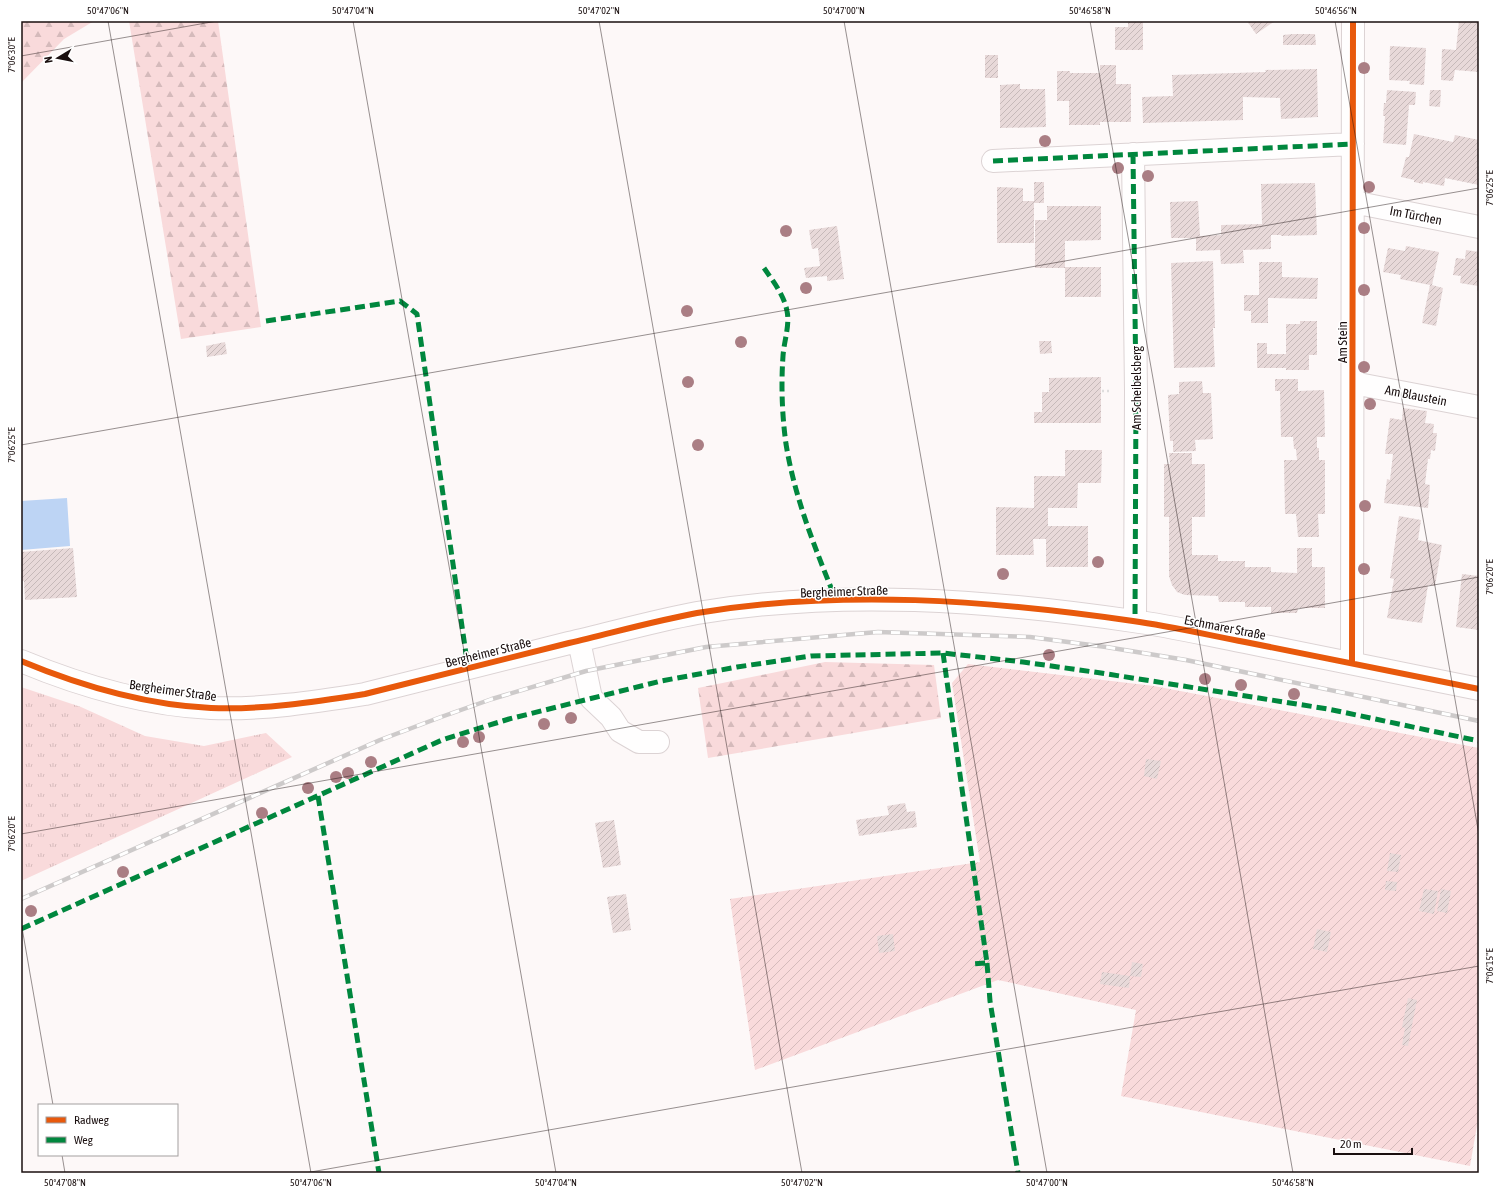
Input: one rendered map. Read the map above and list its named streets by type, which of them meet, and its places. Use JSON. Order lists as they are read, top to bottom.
{
  "streets": {
    "street": [
      "Im Türchen",
      "Am Stein",
      "Am Scheibelsberg",
      "Am Blaustein",
      "Bergheimer Straße",
      "Eschmarer Straße"
    ]
  },
  "crossings": [
    ["Im Türchen", "Am Stein"],
    ["Am Stein", "Am Blaustein"],
    ["Am Stein", "Eschmarer Straße"],
    ["Am Scheibelsberg", "Eschmarer Straße"],
    ["Bergheimer Straße", "Eschmarer Straße"]
  ],
  "legend": ["Radweg", "Weg"],
  "scale_bar": "20 m",
  "north": "left",
  "coordinates": [
    "50°47'06\"N",
    "50°47'04\"N",
    "50°47'02\"N",
    "50°47'00\"N",
    "50°46'58\"N",
    "50°46'56\"N",
    "7°06'30\"E",
    "7°06'25\"E",
    "7°06'20\"E",
    "7°06'15\"E",
    "50°47'08\"N"
  ]
}
